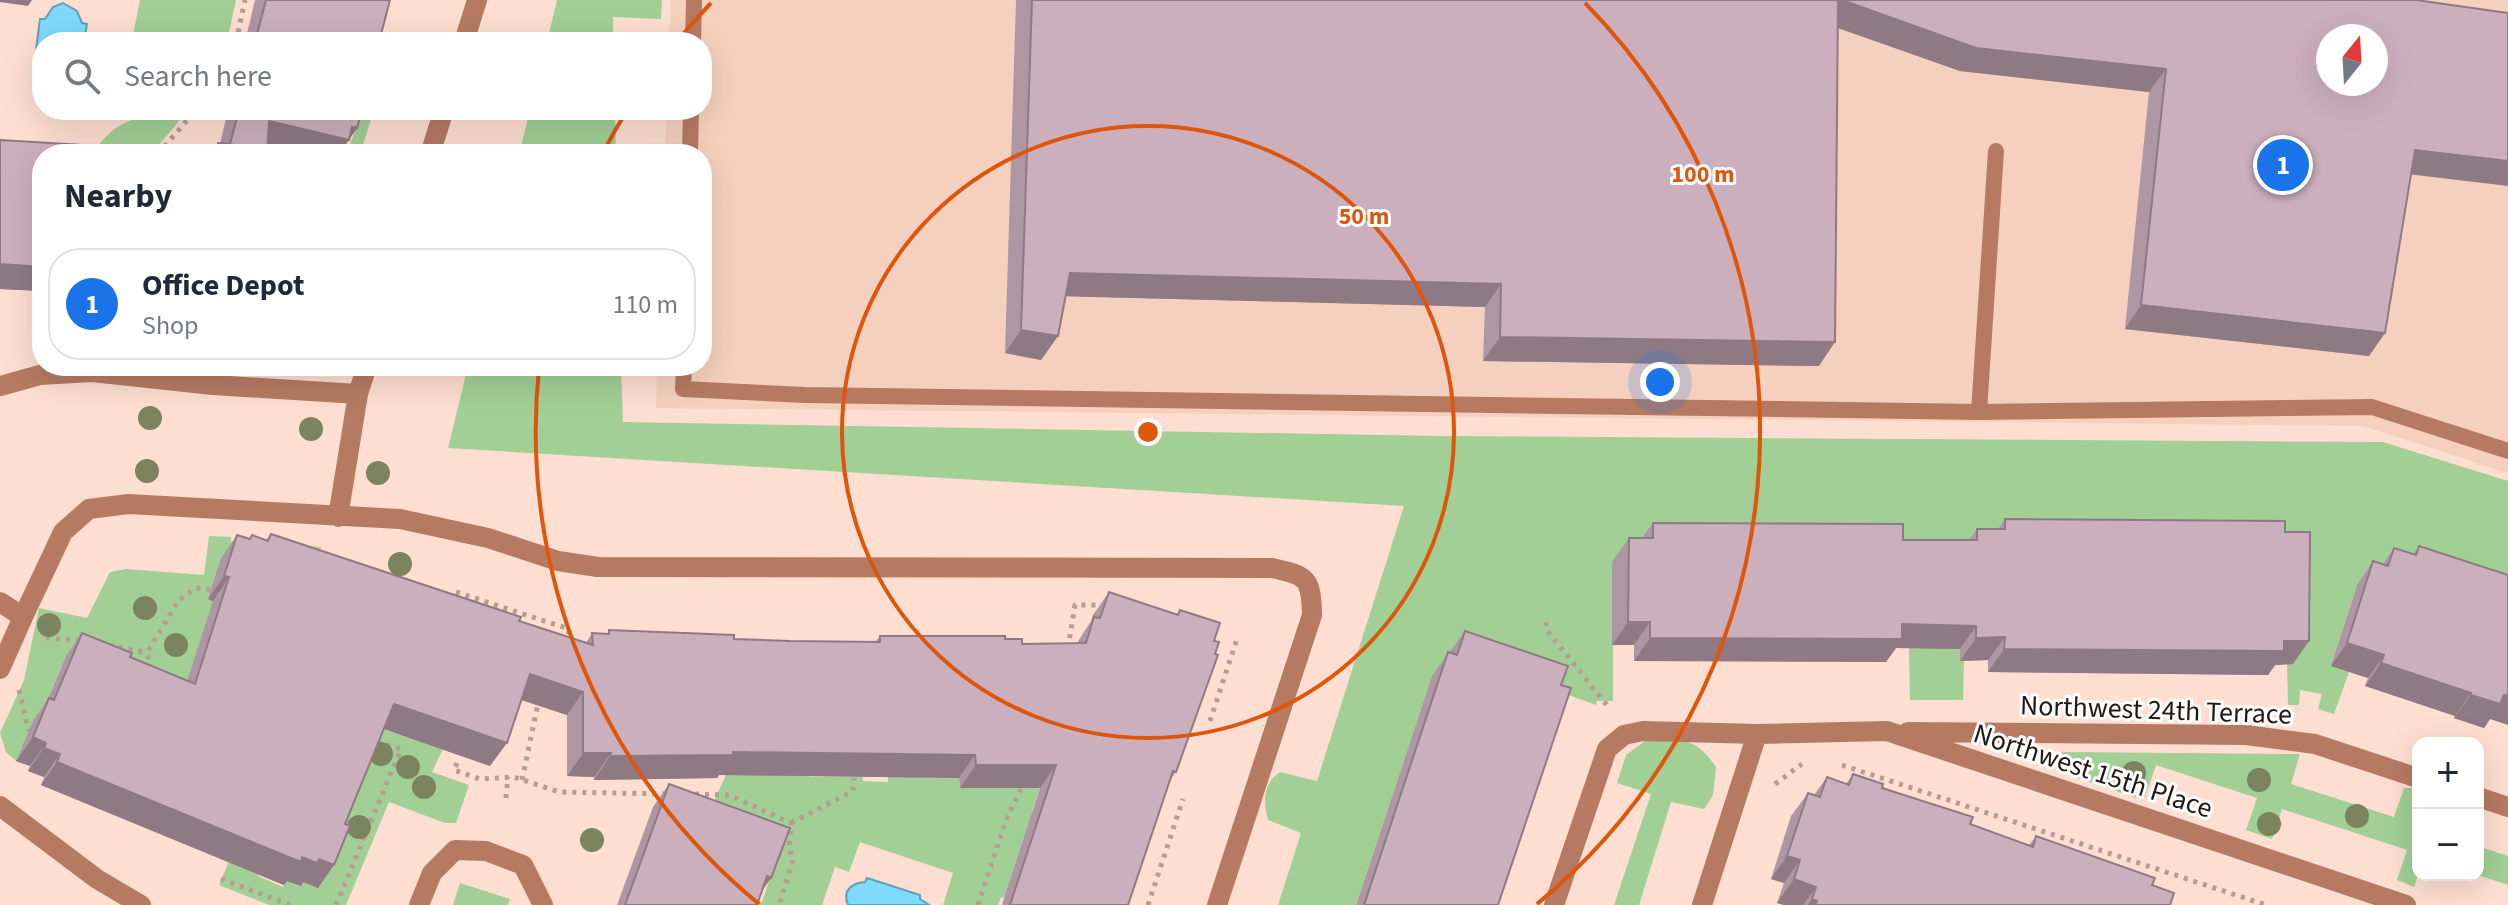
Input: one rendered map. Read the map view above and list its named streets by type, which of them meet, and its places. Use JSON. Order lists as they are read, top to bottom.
{
  "streets": {
    "street": ["Northwest 24th Terrace", "Northwest 15th Place"]
  },
  "crossings": [
    ["Northwest 24th Terrace", "Northwest 15th Place"]
  ],
  "north": "top",
  "page": {
    "search": "Search here",
    "pins": "1",
    "heading": "Nearby",
    "list": [
      {
        "mark": "1",
        "name": "Office Depot",
        "note": "Shop",
        "value": "110 m"
      }
    ],
    "map_buttons": ["+", "−"]
  },
  "rings": ["100 m", "50 m"]
}
